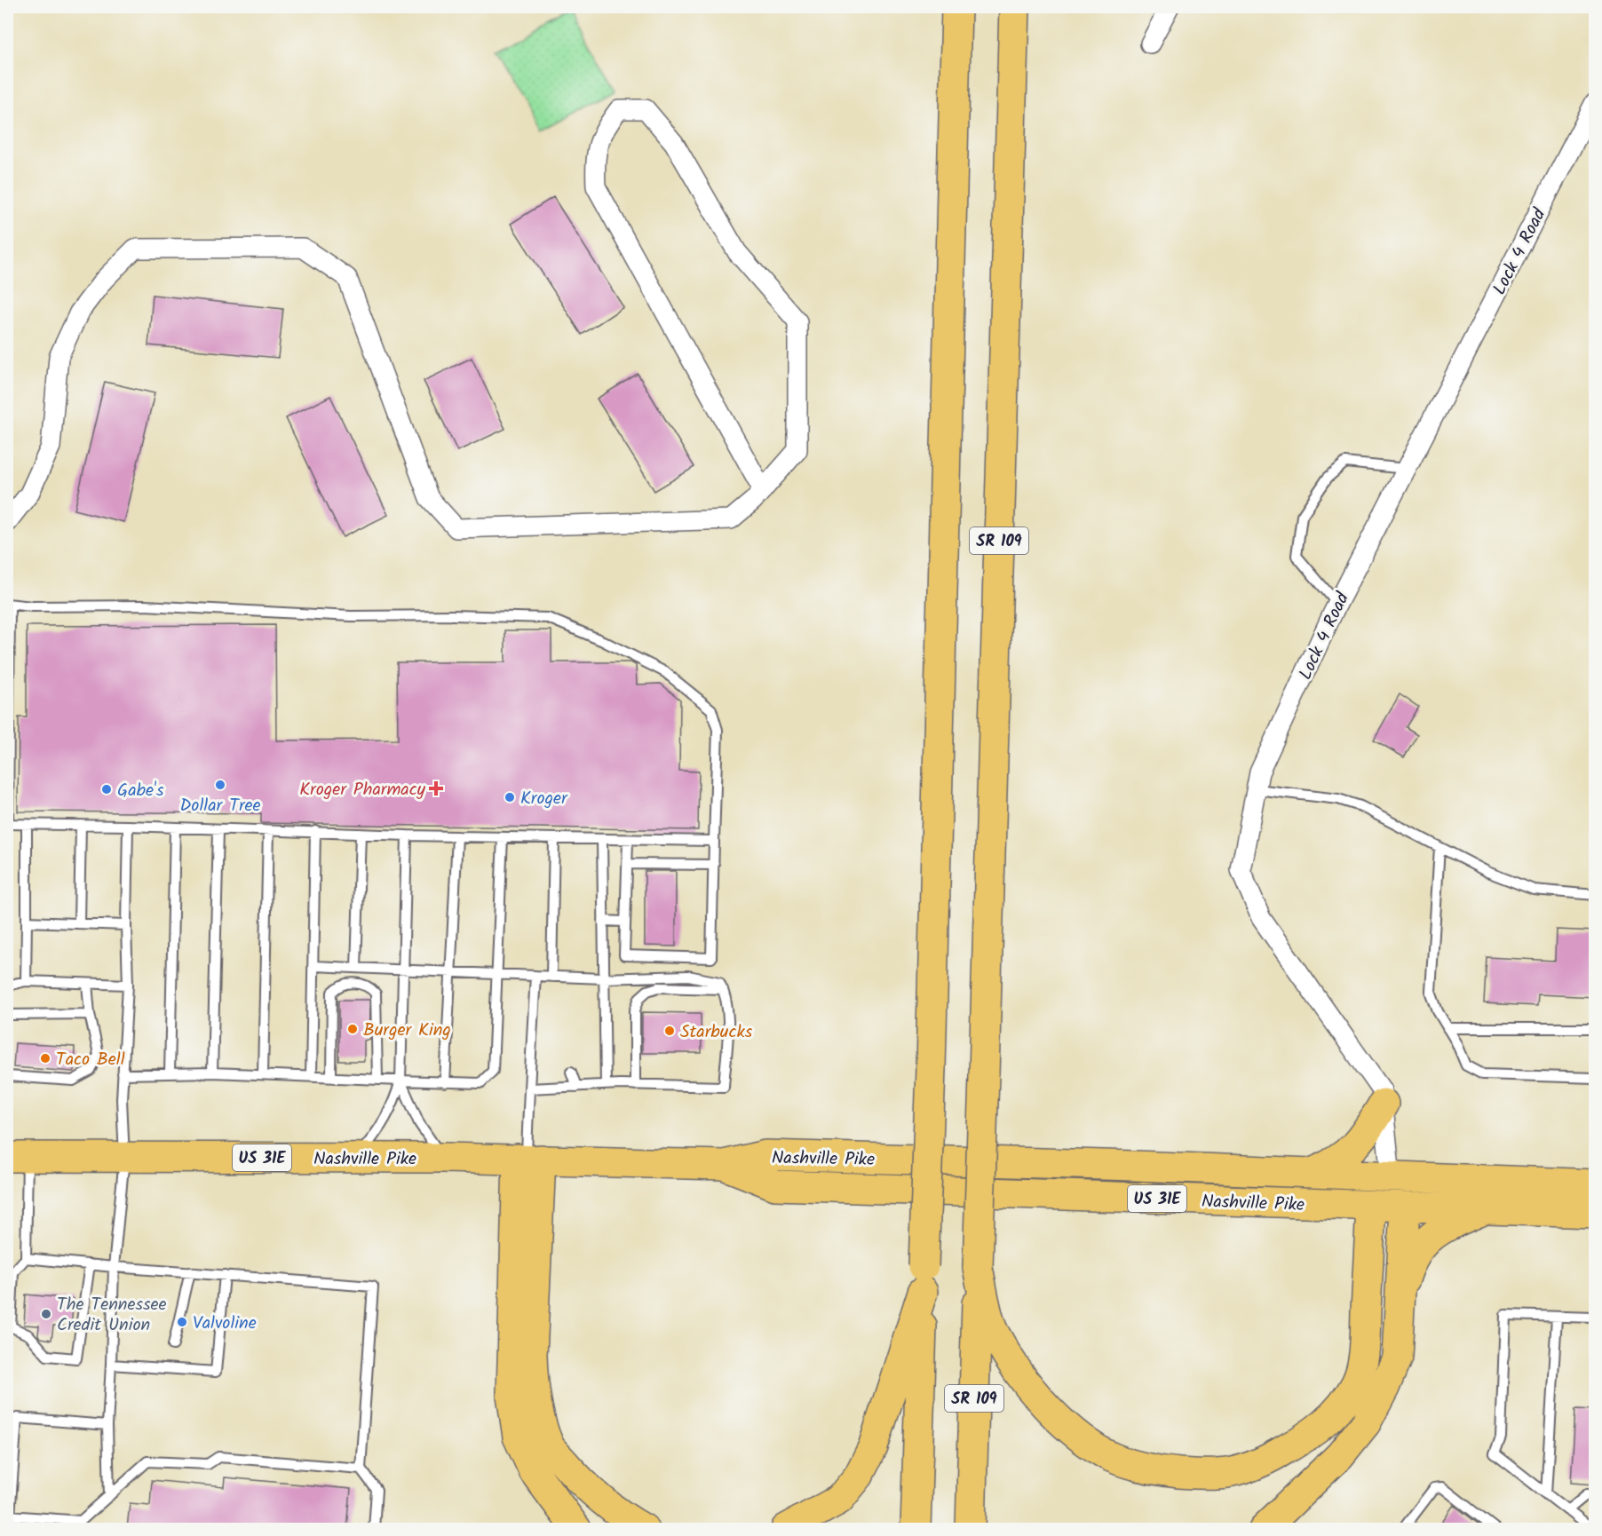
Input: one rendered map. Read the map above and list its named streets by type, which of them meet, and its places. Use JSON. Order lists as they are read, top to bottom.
{
  "streets": {
    "main road": ["SR 109", "US 31E", "Nashville Pike"],
    "street": ["Lock 4 Road"]
  },
  "crossings": [
    ["Lock 4 Road", "Nashville Pike"]
  ],
  "places": {
    "other": [
      "Dollar Tree",
      "Gabe's",
      "Kroger",
      "Burger King",
      "Starbucks",
      "Taco Bell",
      "The Tennessee Credit Union",
      "Valvoline"
    ],
    "health": ["Kroger Pharmacy"]
  }
}
